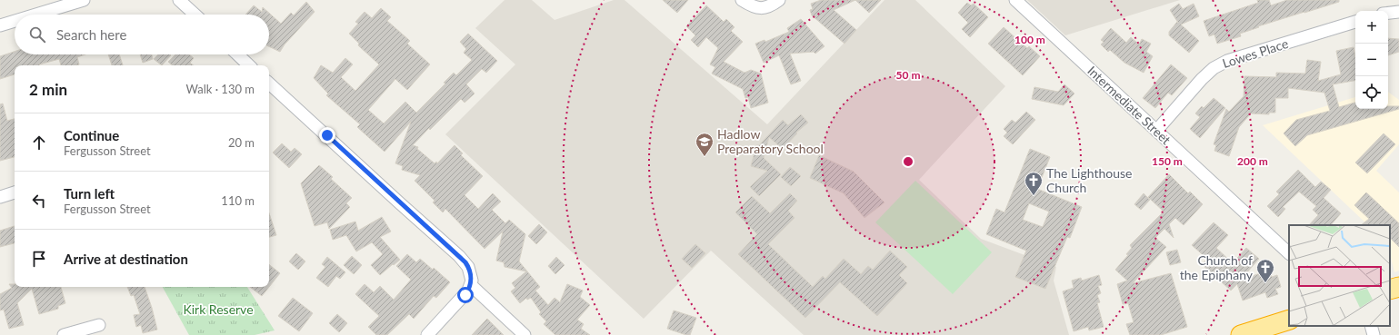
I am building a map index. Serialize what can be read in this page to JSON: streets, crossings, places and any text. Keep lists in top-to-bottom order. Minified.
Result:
{"streets":{"street":["Lowes Place","Intermediate Street"]},"crossings":[["Lowes Place","Intermediate Street"]],"parks":["Kirk Reserve"],"places":{"school or university":["Hadlow Preparatory School"],"church":["The Lighthouse Church","Church of the Epiphany"]},"page":{"map_buttons":["+","−"],"search":"Search here","heading":["2 min","Walk · 130 m"],"list":[["Continue","Fergusson Street","20 m"],["Turn left","Fergusson Street","110 m"],"Arrive at destination"]},"rings":["100 m","50 m","150 m","200 m"]}
